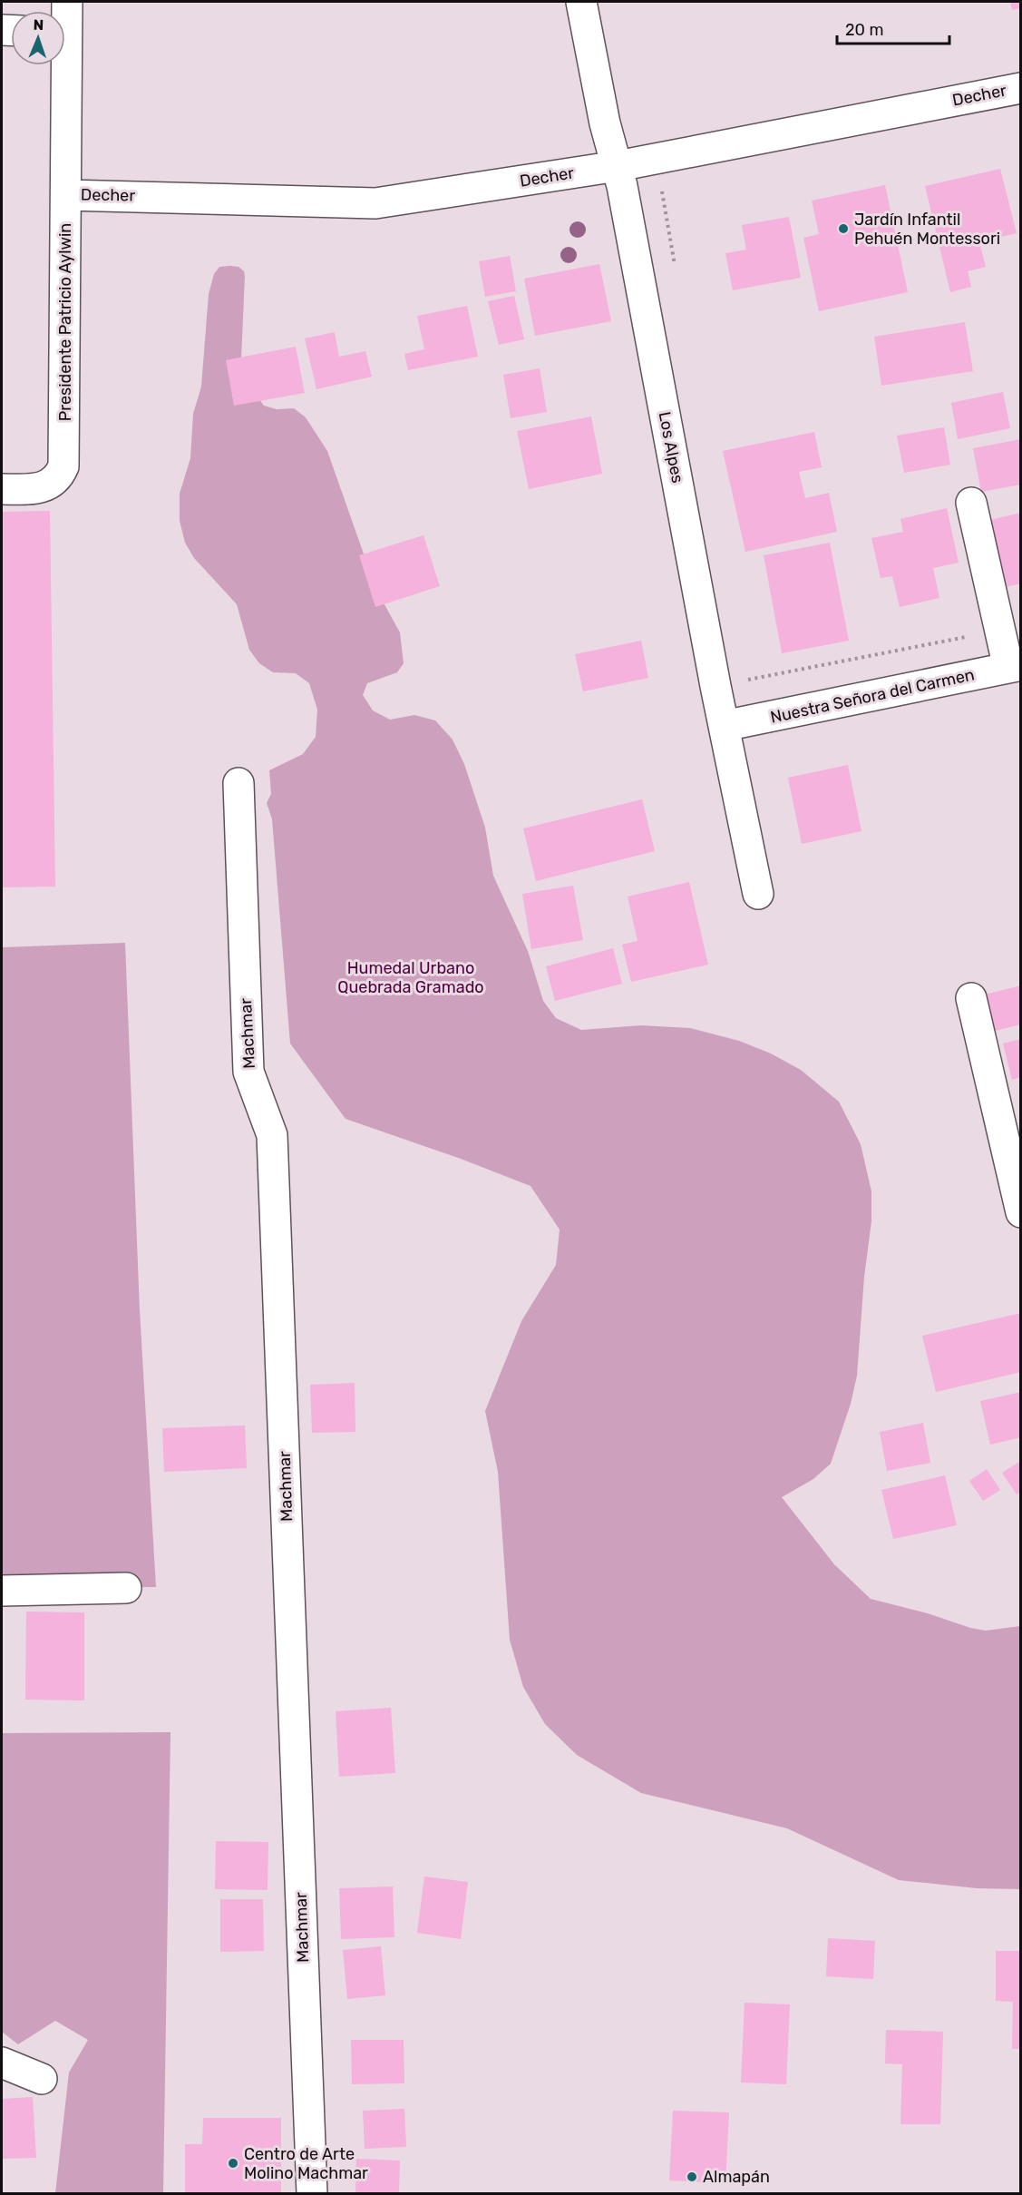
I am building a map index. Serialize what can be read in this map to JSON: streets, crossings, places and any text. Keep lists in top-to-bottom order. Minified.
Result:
{"streets":{"street":["Decher","Presidente Patricio Aylwin","Los Alpes","Nuestra Señora del Carmen","Machmar"]},"crossings":[["Decher","Presidente Patricio Aylwin"],["Decher","Los Alpes"],["Los Alpes","Nuestra Señora del Carmen"]],"parks":["Humedal Urbano Quebrada Gramado"],"places":["Jardín Infantil Pehuén Montessori","Centro de Arte Molino Machmar","Almapán"],"scale_bar":"20 m","north":"top"}
